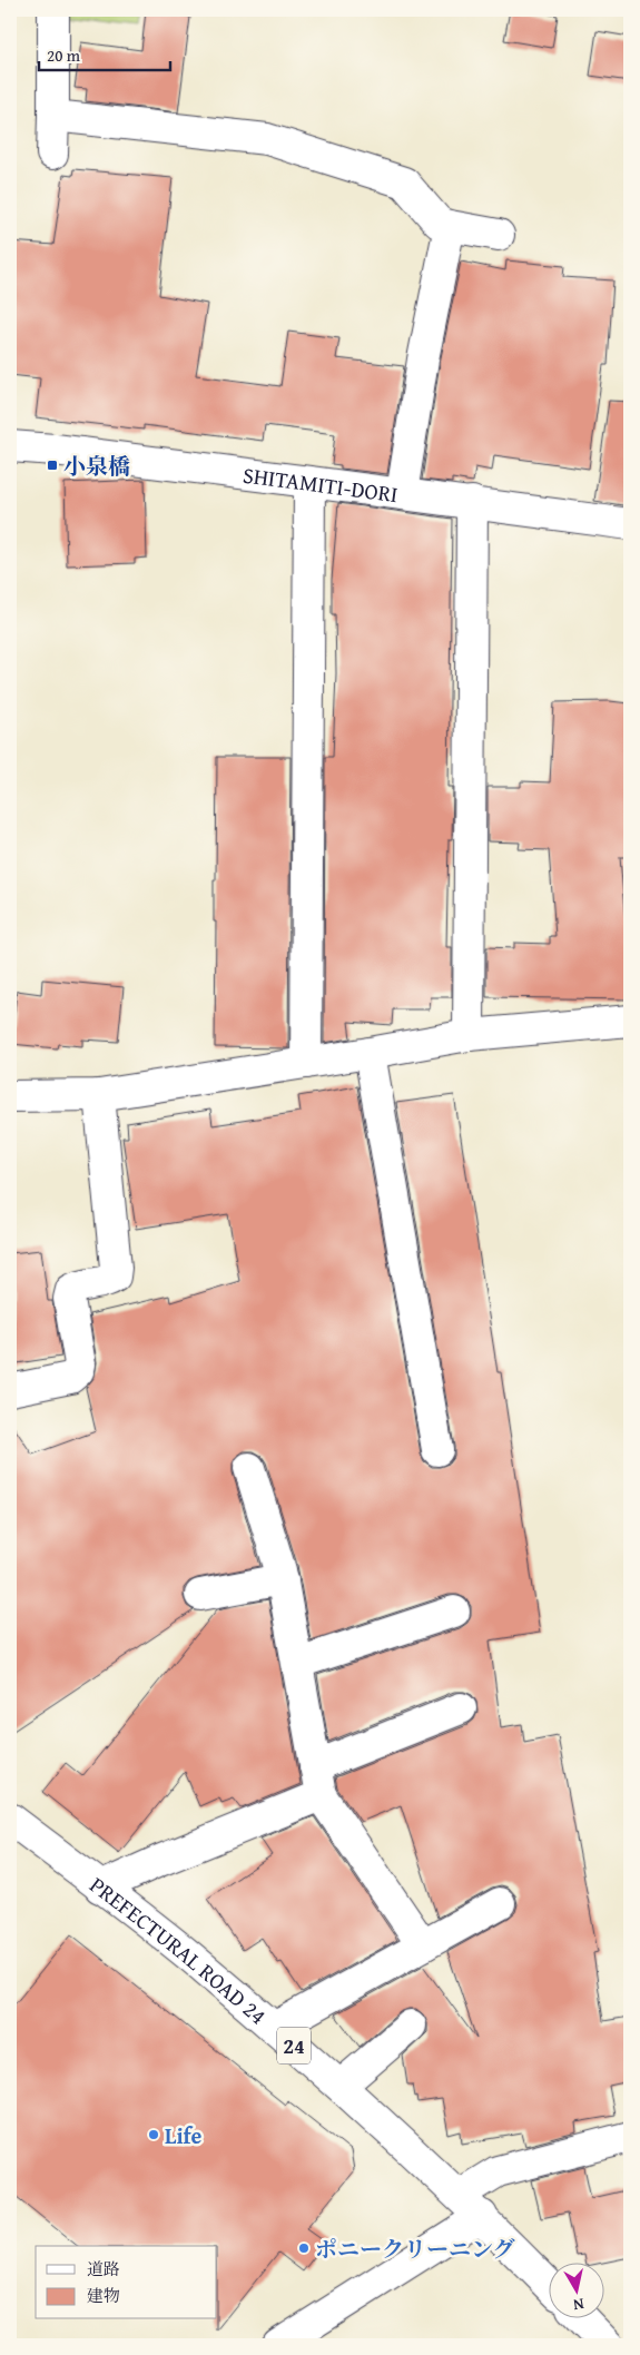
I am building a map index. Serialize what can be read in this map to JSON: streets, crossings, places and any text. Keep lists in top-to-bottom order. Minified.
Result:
{"streets":{"street":["SHITAMITI-DORI","PREFECTURAL ROAD 24","24"]},"places":{"transit":["小泉橋"],"other":["Life","ポニークリーニング"]},"legend":["道路","建物"],"scale_bar":"20 m","north":"bottom"}
